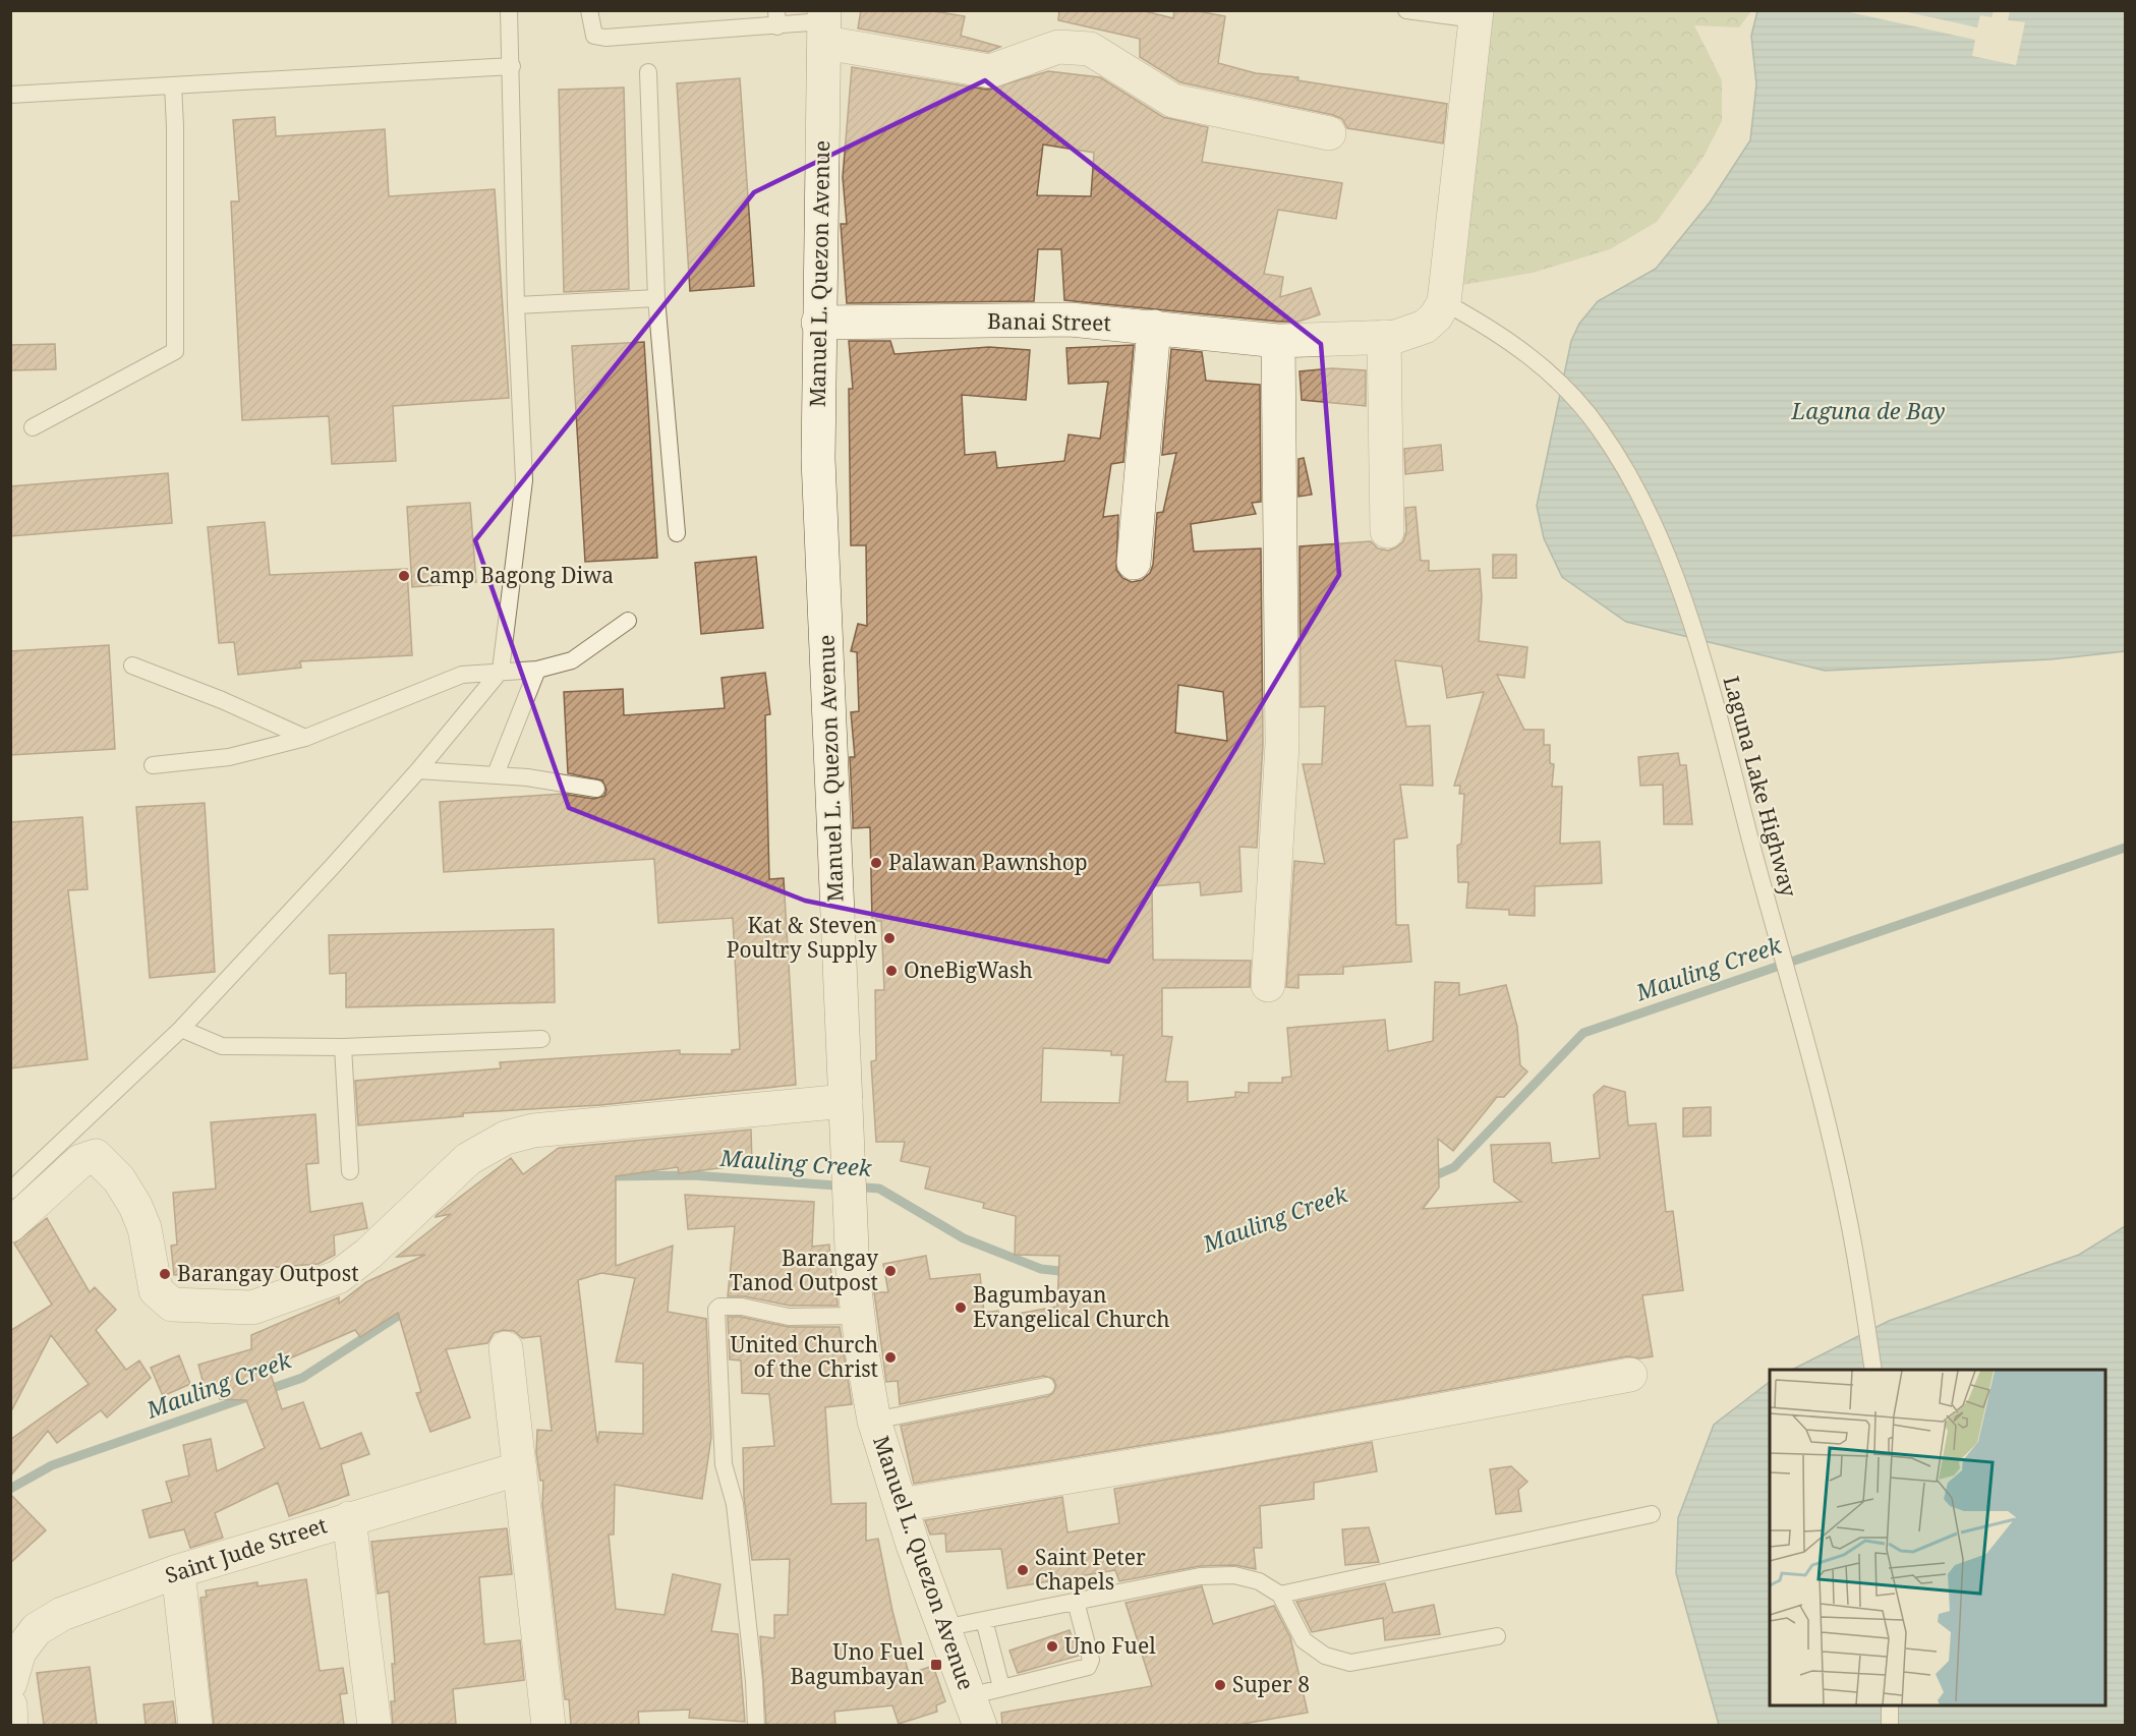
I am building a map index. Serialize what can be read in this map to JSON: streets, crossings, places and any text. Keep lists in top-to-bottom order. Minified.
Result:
{"streets":{"street":["Manuel L. Quezon Avenue","Banai Street","Saint Jude Street"],"lane":["Laguna Lake Highway"]},"crossings":[["Manuel L. Quezon Avenue","Banai Street"],["Banai Street","Laguna Lake Highway"]],"water":["Laguna de Bay","Mauling Creek"],"places":{"other":["Camp Bagong Diwa","Palawan Pawnshop","Kat & Steven Poultry Supply","OneBigWash","Barangay Tanod Outpost","Barangay Outpost","Bagumbayan Evangelical Church","United Church of the Christ","Saint Peter Chapels","Uno Fuel","Super 8"],"transit":["Uno Fuel Bagumbayan"]}}
